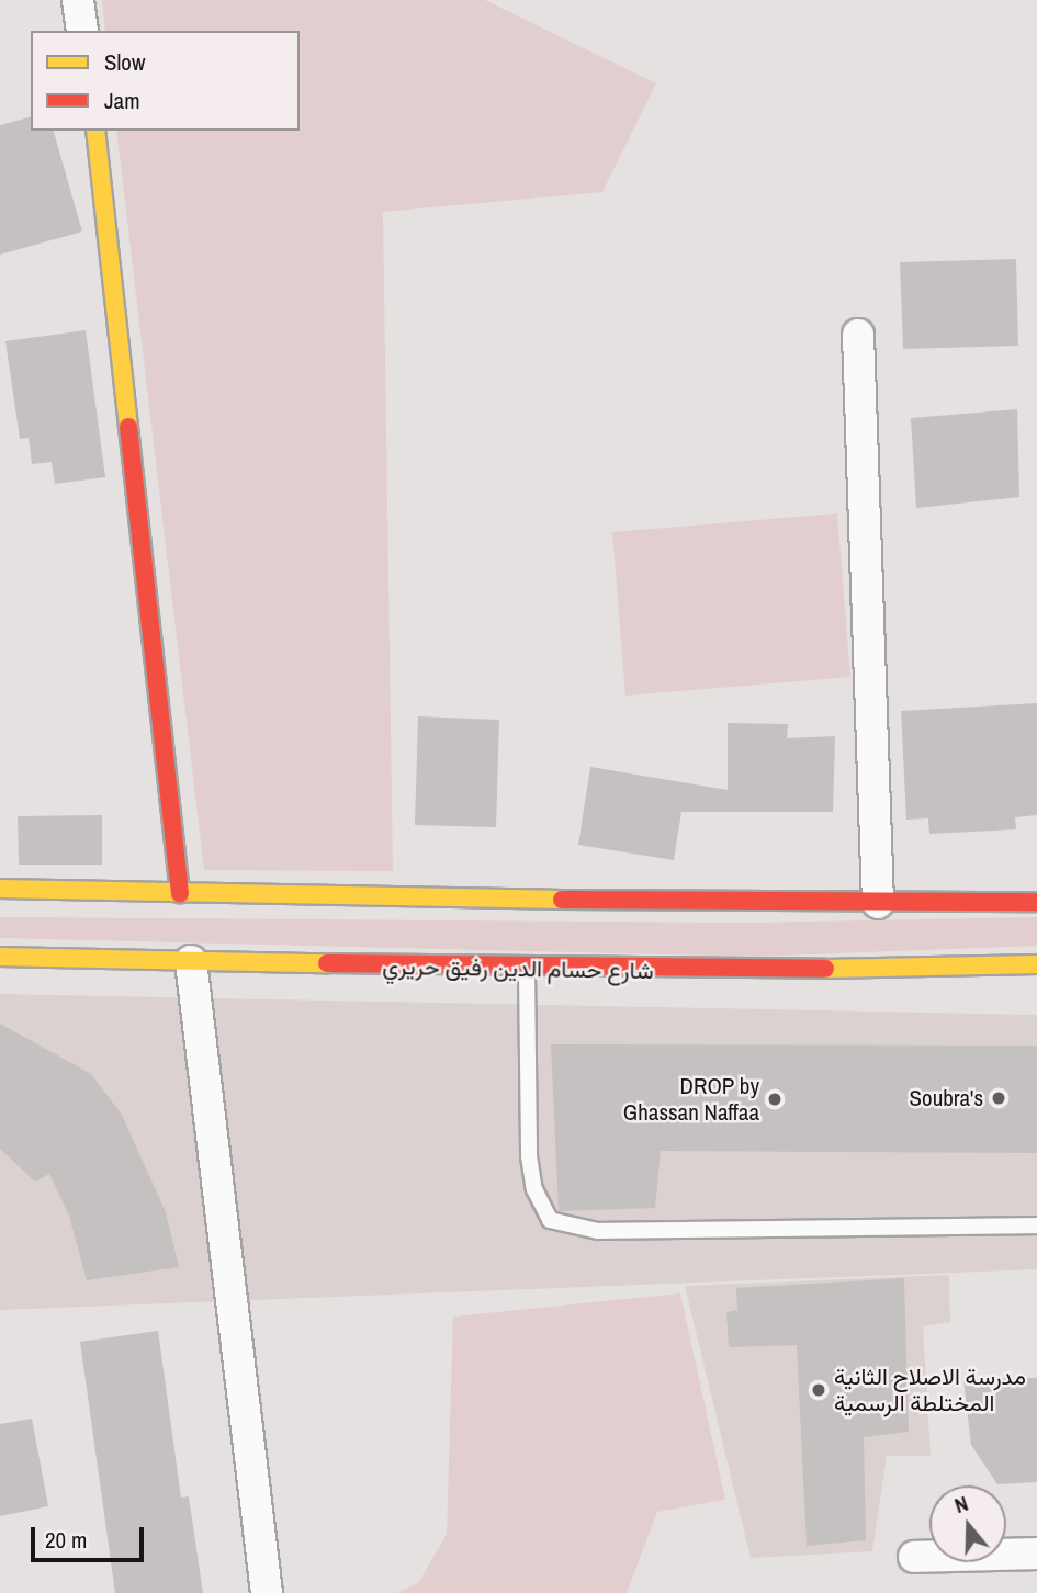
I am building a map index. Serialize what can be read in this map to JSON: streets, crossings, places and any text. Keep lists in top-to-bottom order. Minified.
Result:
{"streets":{"main road":["شارع حسام الدين رفيق حريري"]},"places":["Soubra's","DROP by Ghassan Naffaa","مدرسة الاصلاح الثانية المختلطة الرسمية"],"legend":["Slow","Jam"],"scale_bar":"20 m","north":"top"}
